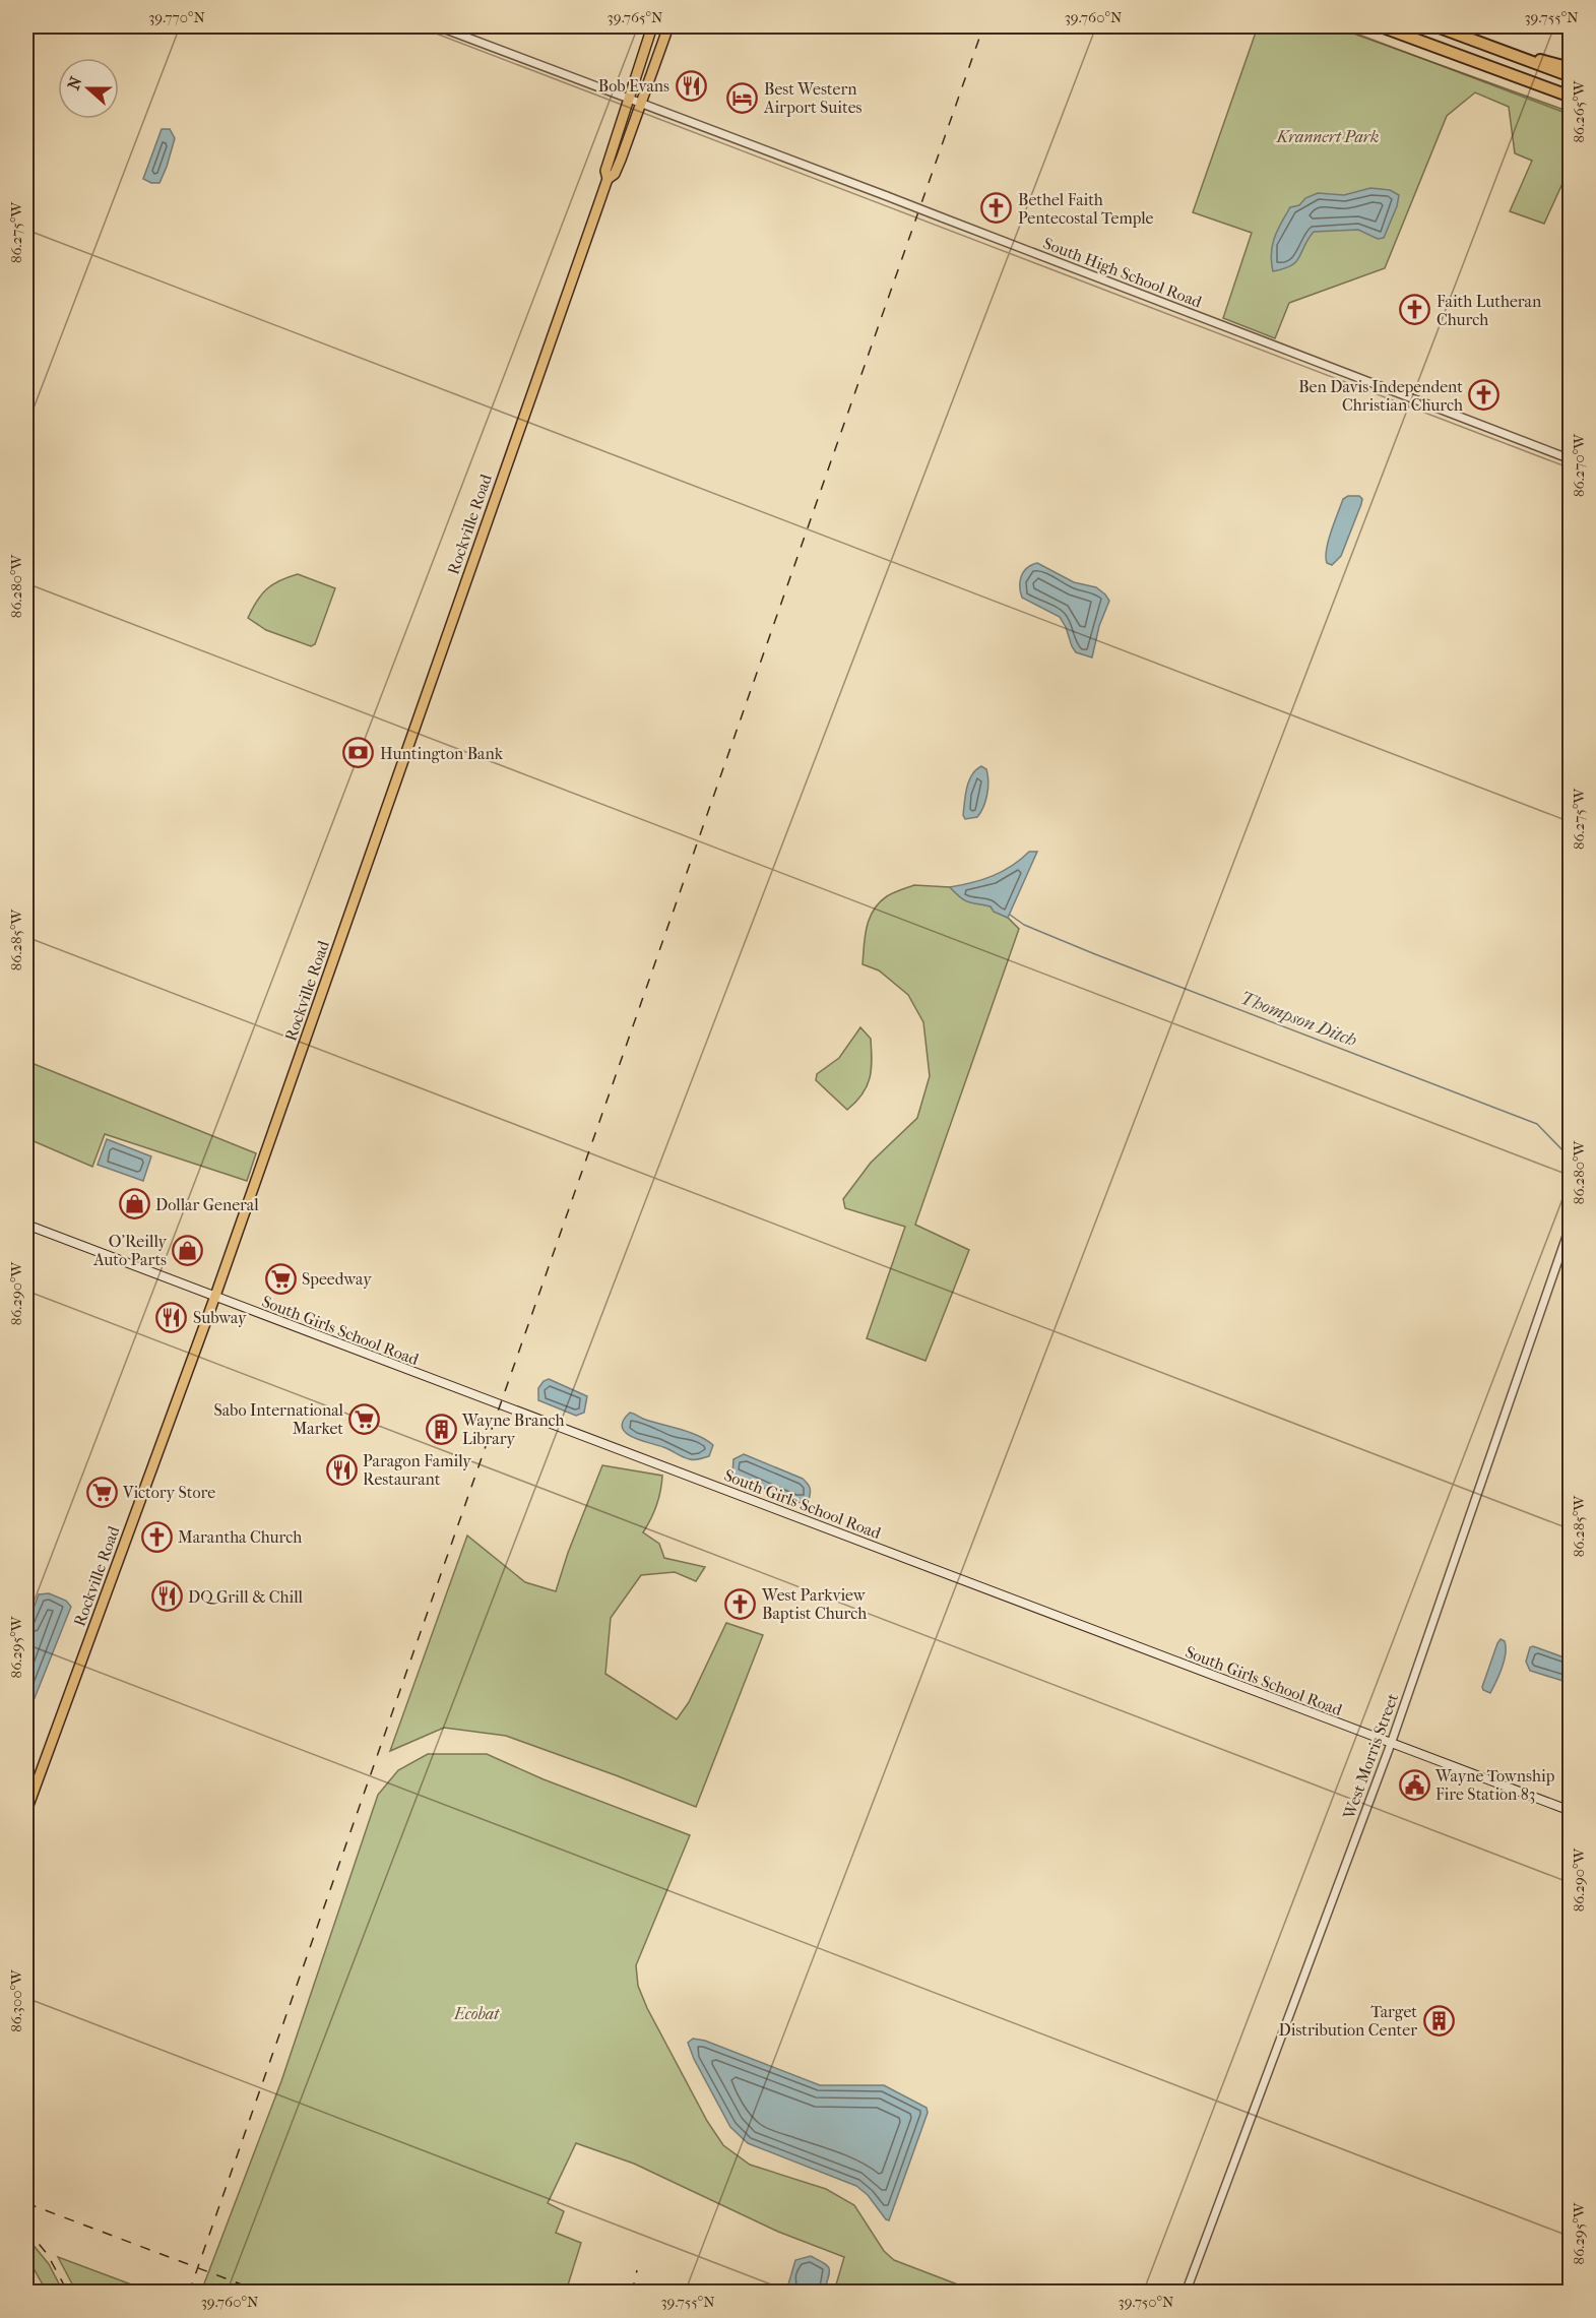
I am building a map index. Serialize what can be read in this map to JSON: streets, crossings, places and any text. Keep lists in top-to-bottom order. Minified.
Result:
{"streets":{"main road":["Rockville Road","South Girls School Road"],"street":["South High School Road","West Morris Street"]},"crossings":[["South High School Road","Rockville Road"],["Rockville Road","South Girls School Road"],["South Girls School Road","West Morris Street"]],"water":["Thompson Ditch"],"parks":["Krannert Park","Ecobat"],"places":{"restaurant":["Bob Evans","Subway","Paragon Family Restaurant","DQ Grill & Chill"],"hotel":["Best Western Airport Suites"],"church":["Bethel Faith Pentecostal Temple","Faith Lutheran Church","Ben Davis Independent Christian Church","Marantha Church","West Parkview Baptist Church"],"bank":["Huntington Bank"],"shop":["Dollar General","O'Reilly Auto Parts"],"supermarket":["Speedway","Sabo International Market","Victory Store"],"building":["Wayne Branch Library","Target Distribution Center"],"public building":["Wayne Township Fire Station 83"]},"north":"left","coordinates":["39.770°N","39.765°N","39.760°N","39.755°N","86.265°W","86.275°W","86.270°W","86.280°W","86.285°W","86.290°W","86.295°W","86.300°W","39.750°N"]}
